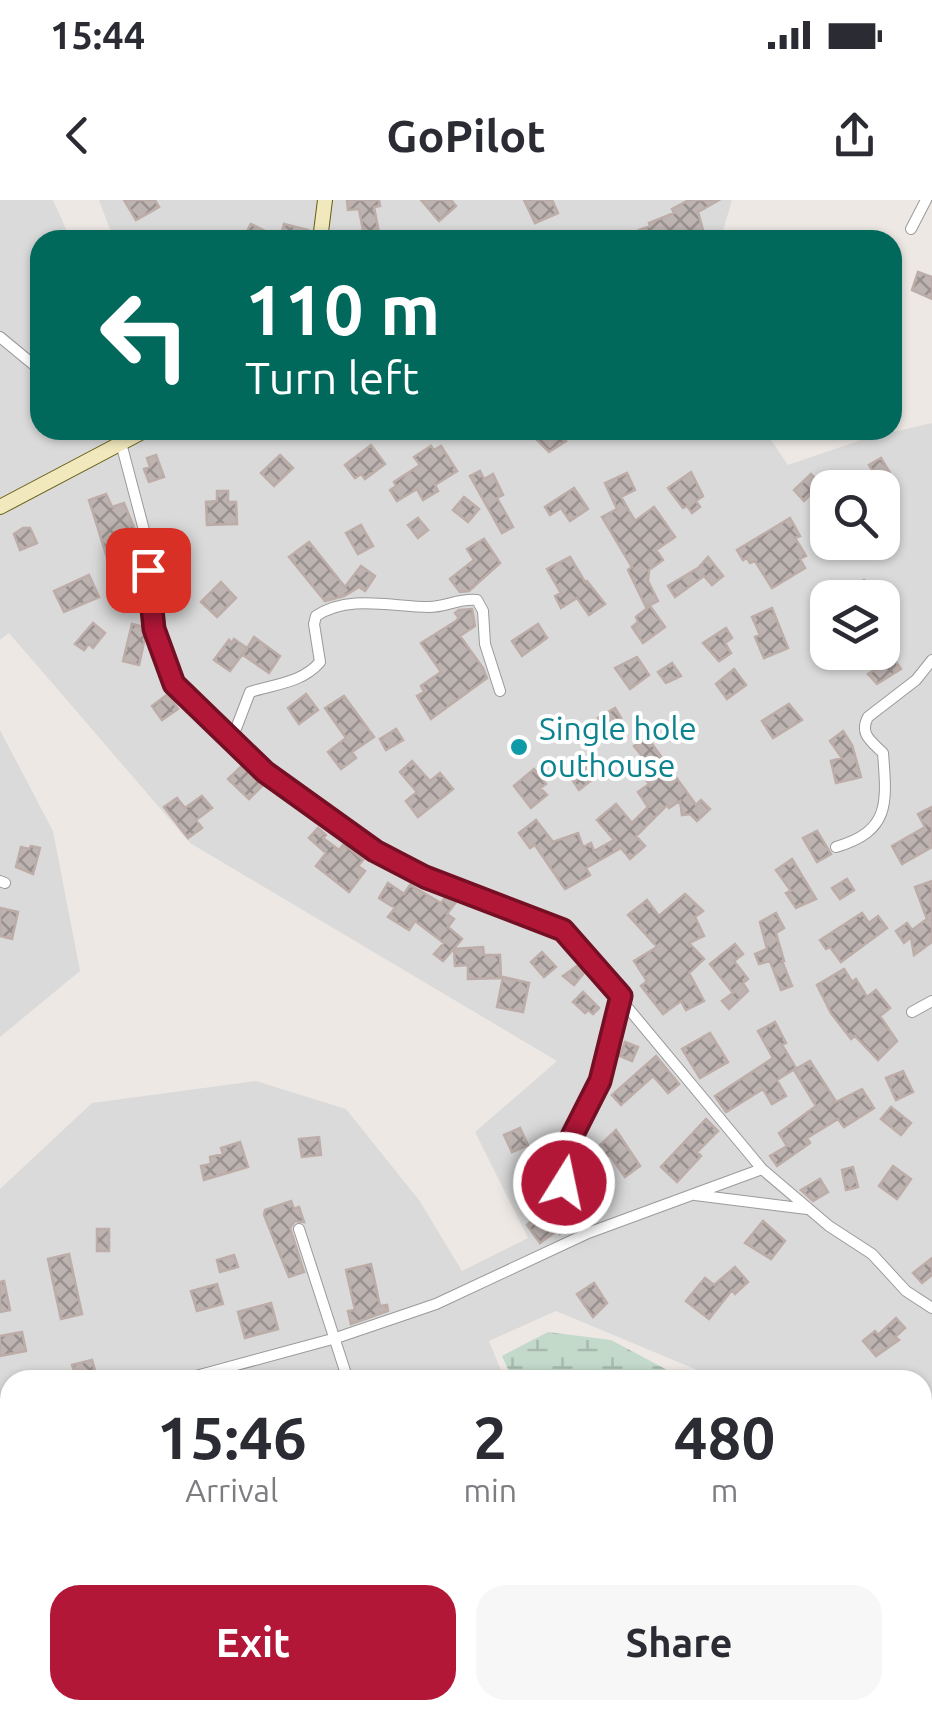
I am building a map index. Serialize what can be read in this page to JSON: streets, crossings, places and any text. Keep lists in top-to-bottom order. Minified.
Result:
{"places":["Single hole outhouse"],"page":{"status":"15:44","header":"GoPilot","turn":["110 m","Turn left"],"eta":["15:46","Arrival","2","min","480","m"],"buttons":["Exit","Share"]}}
